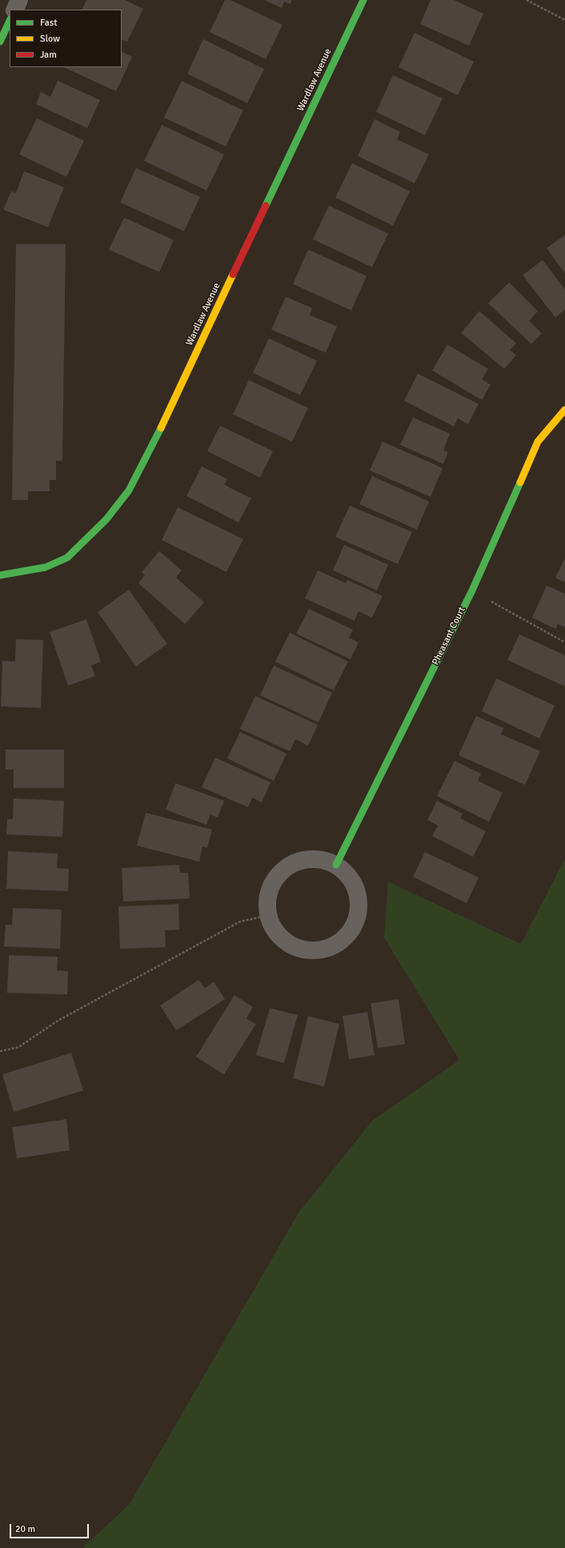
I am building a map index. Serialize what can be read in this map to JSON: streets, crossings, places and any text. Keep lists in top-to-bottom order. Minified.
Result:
{"streets":{"street":["Wardlaw Avenue","Pheasant Court"]},"legend":["Fast","Slow","Jam"],"scale_bar":"20 m"}
